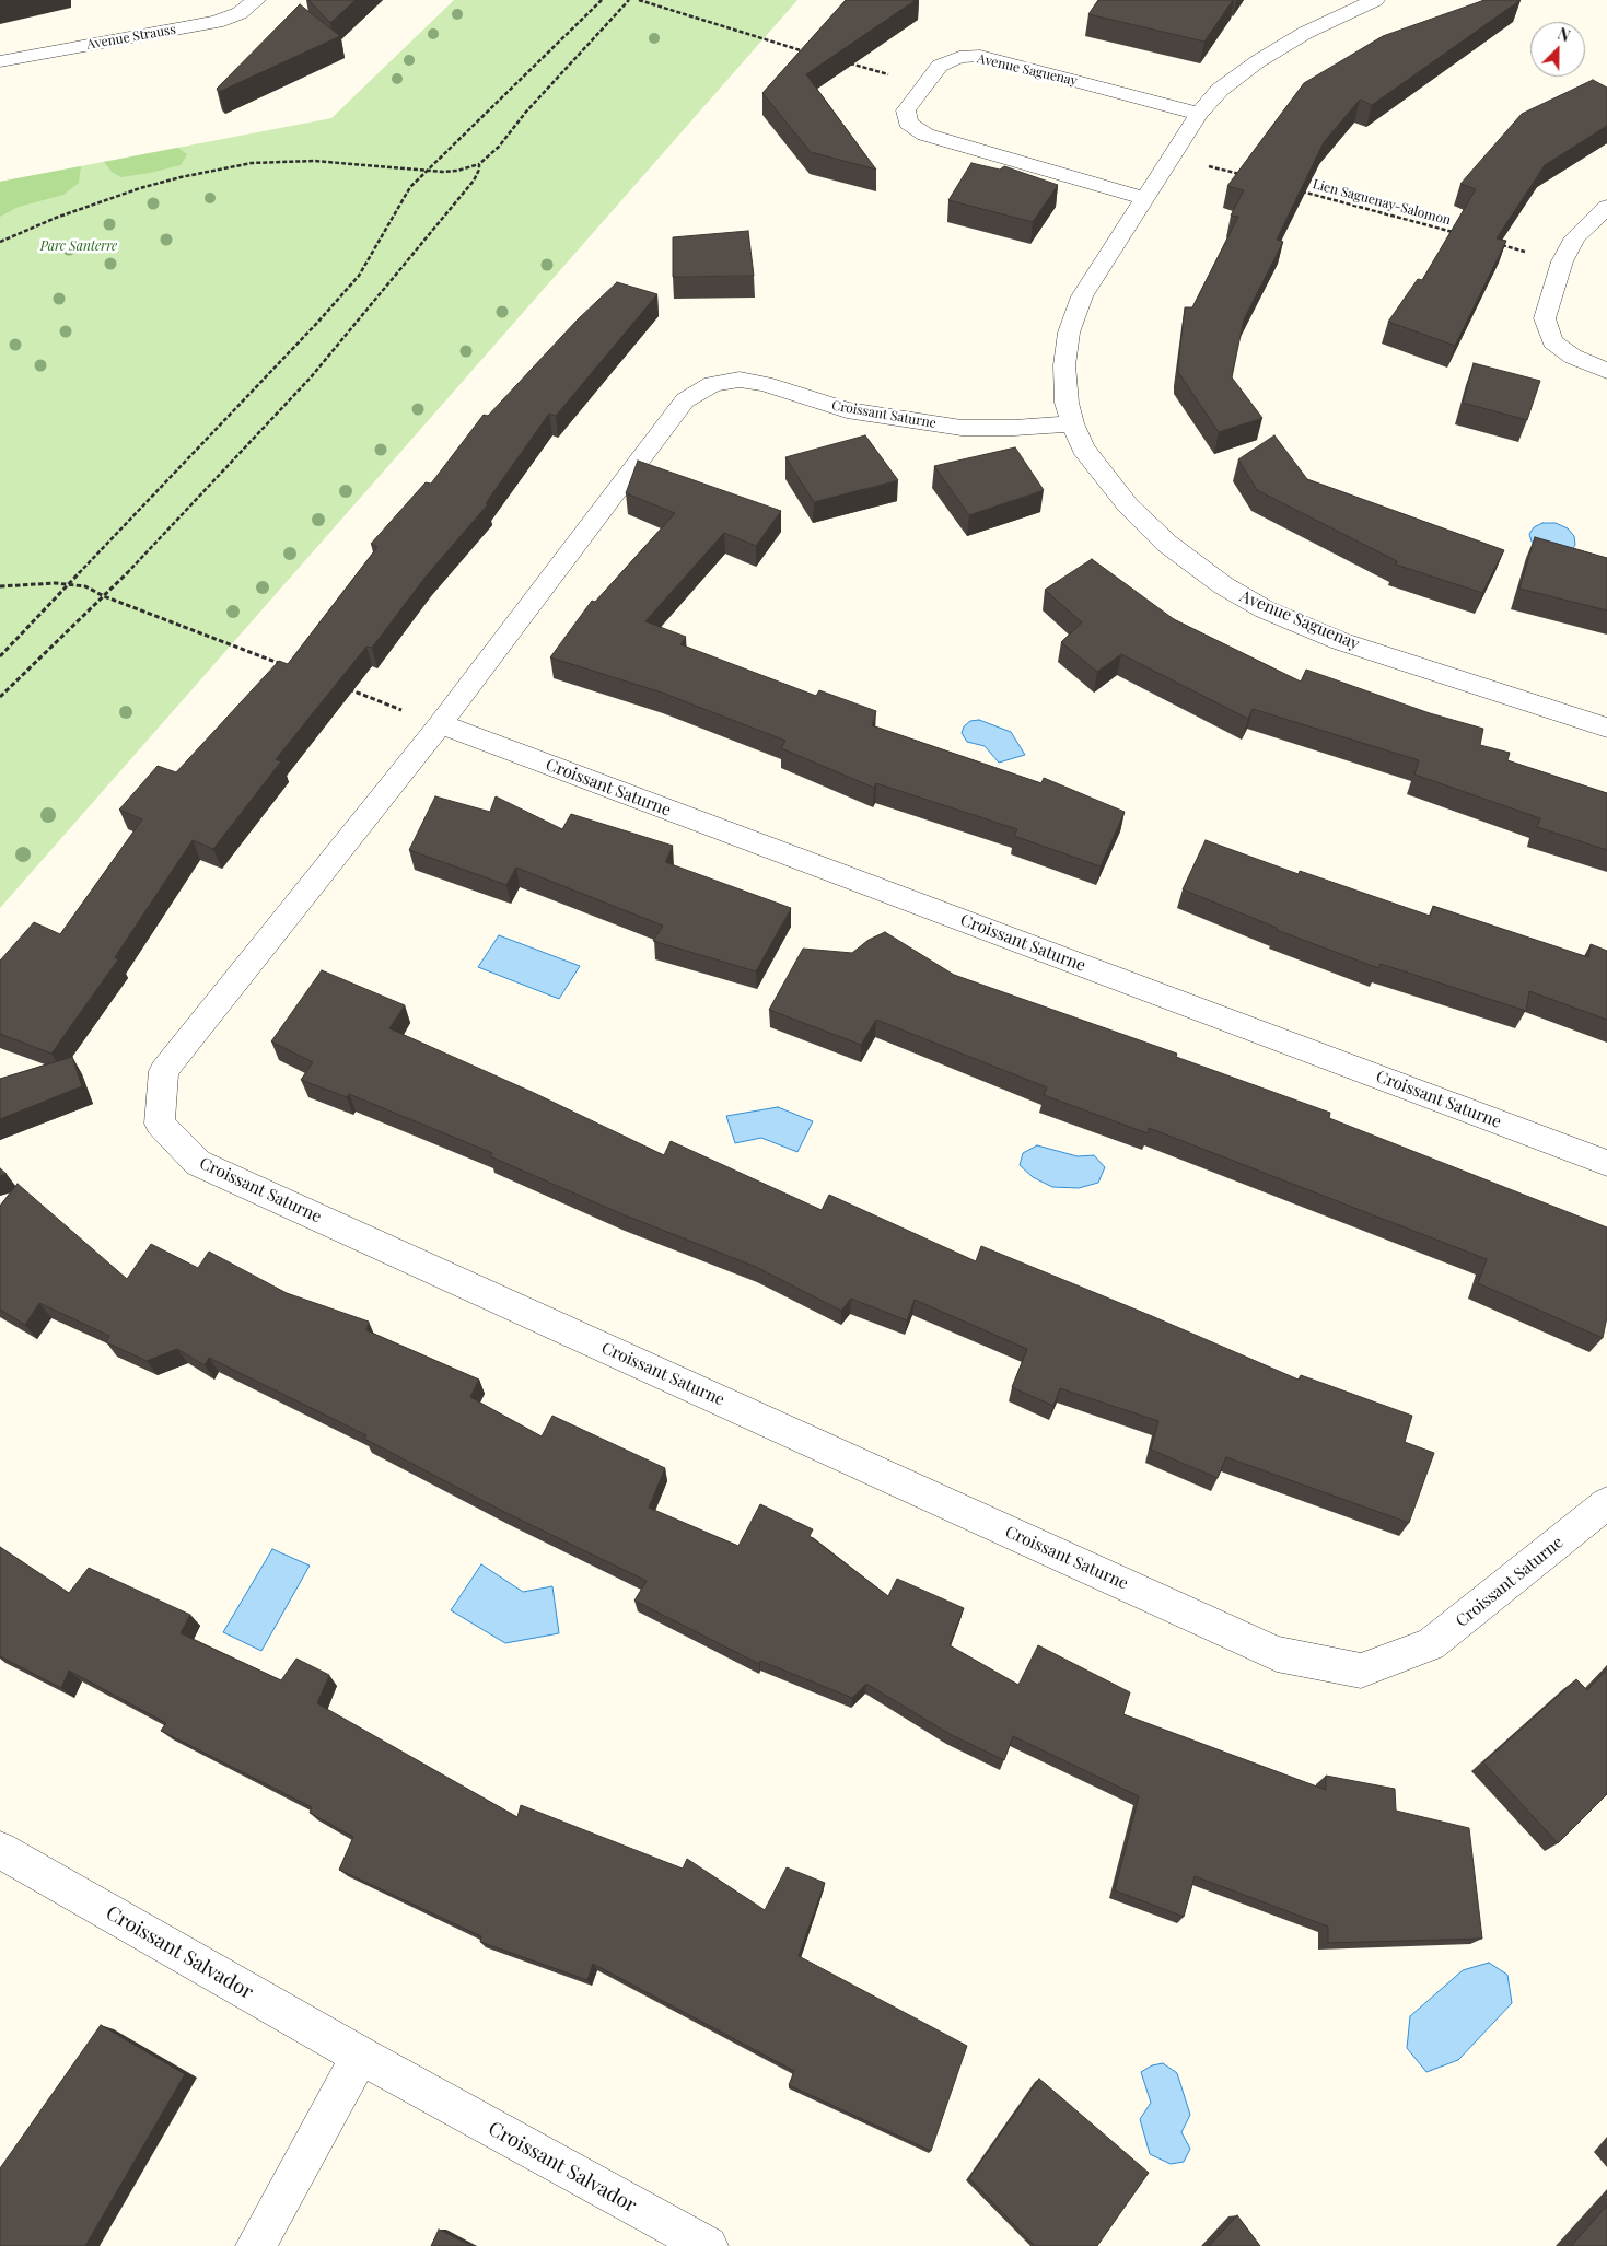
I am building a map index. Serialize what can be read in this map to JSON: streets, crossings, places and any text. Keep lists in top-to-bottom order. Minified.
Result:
{"streets":{"street":["Avenue Strauss","Avenue Saguenay","Croissant Saturne","Croissant Salvador"],"path":["Lien Saguenay-Salomon"]},"crossings":[["Avenue Saguenay","Croissant Saturne"]],"parks":["Parc Santerre"],"north":"top right"}
